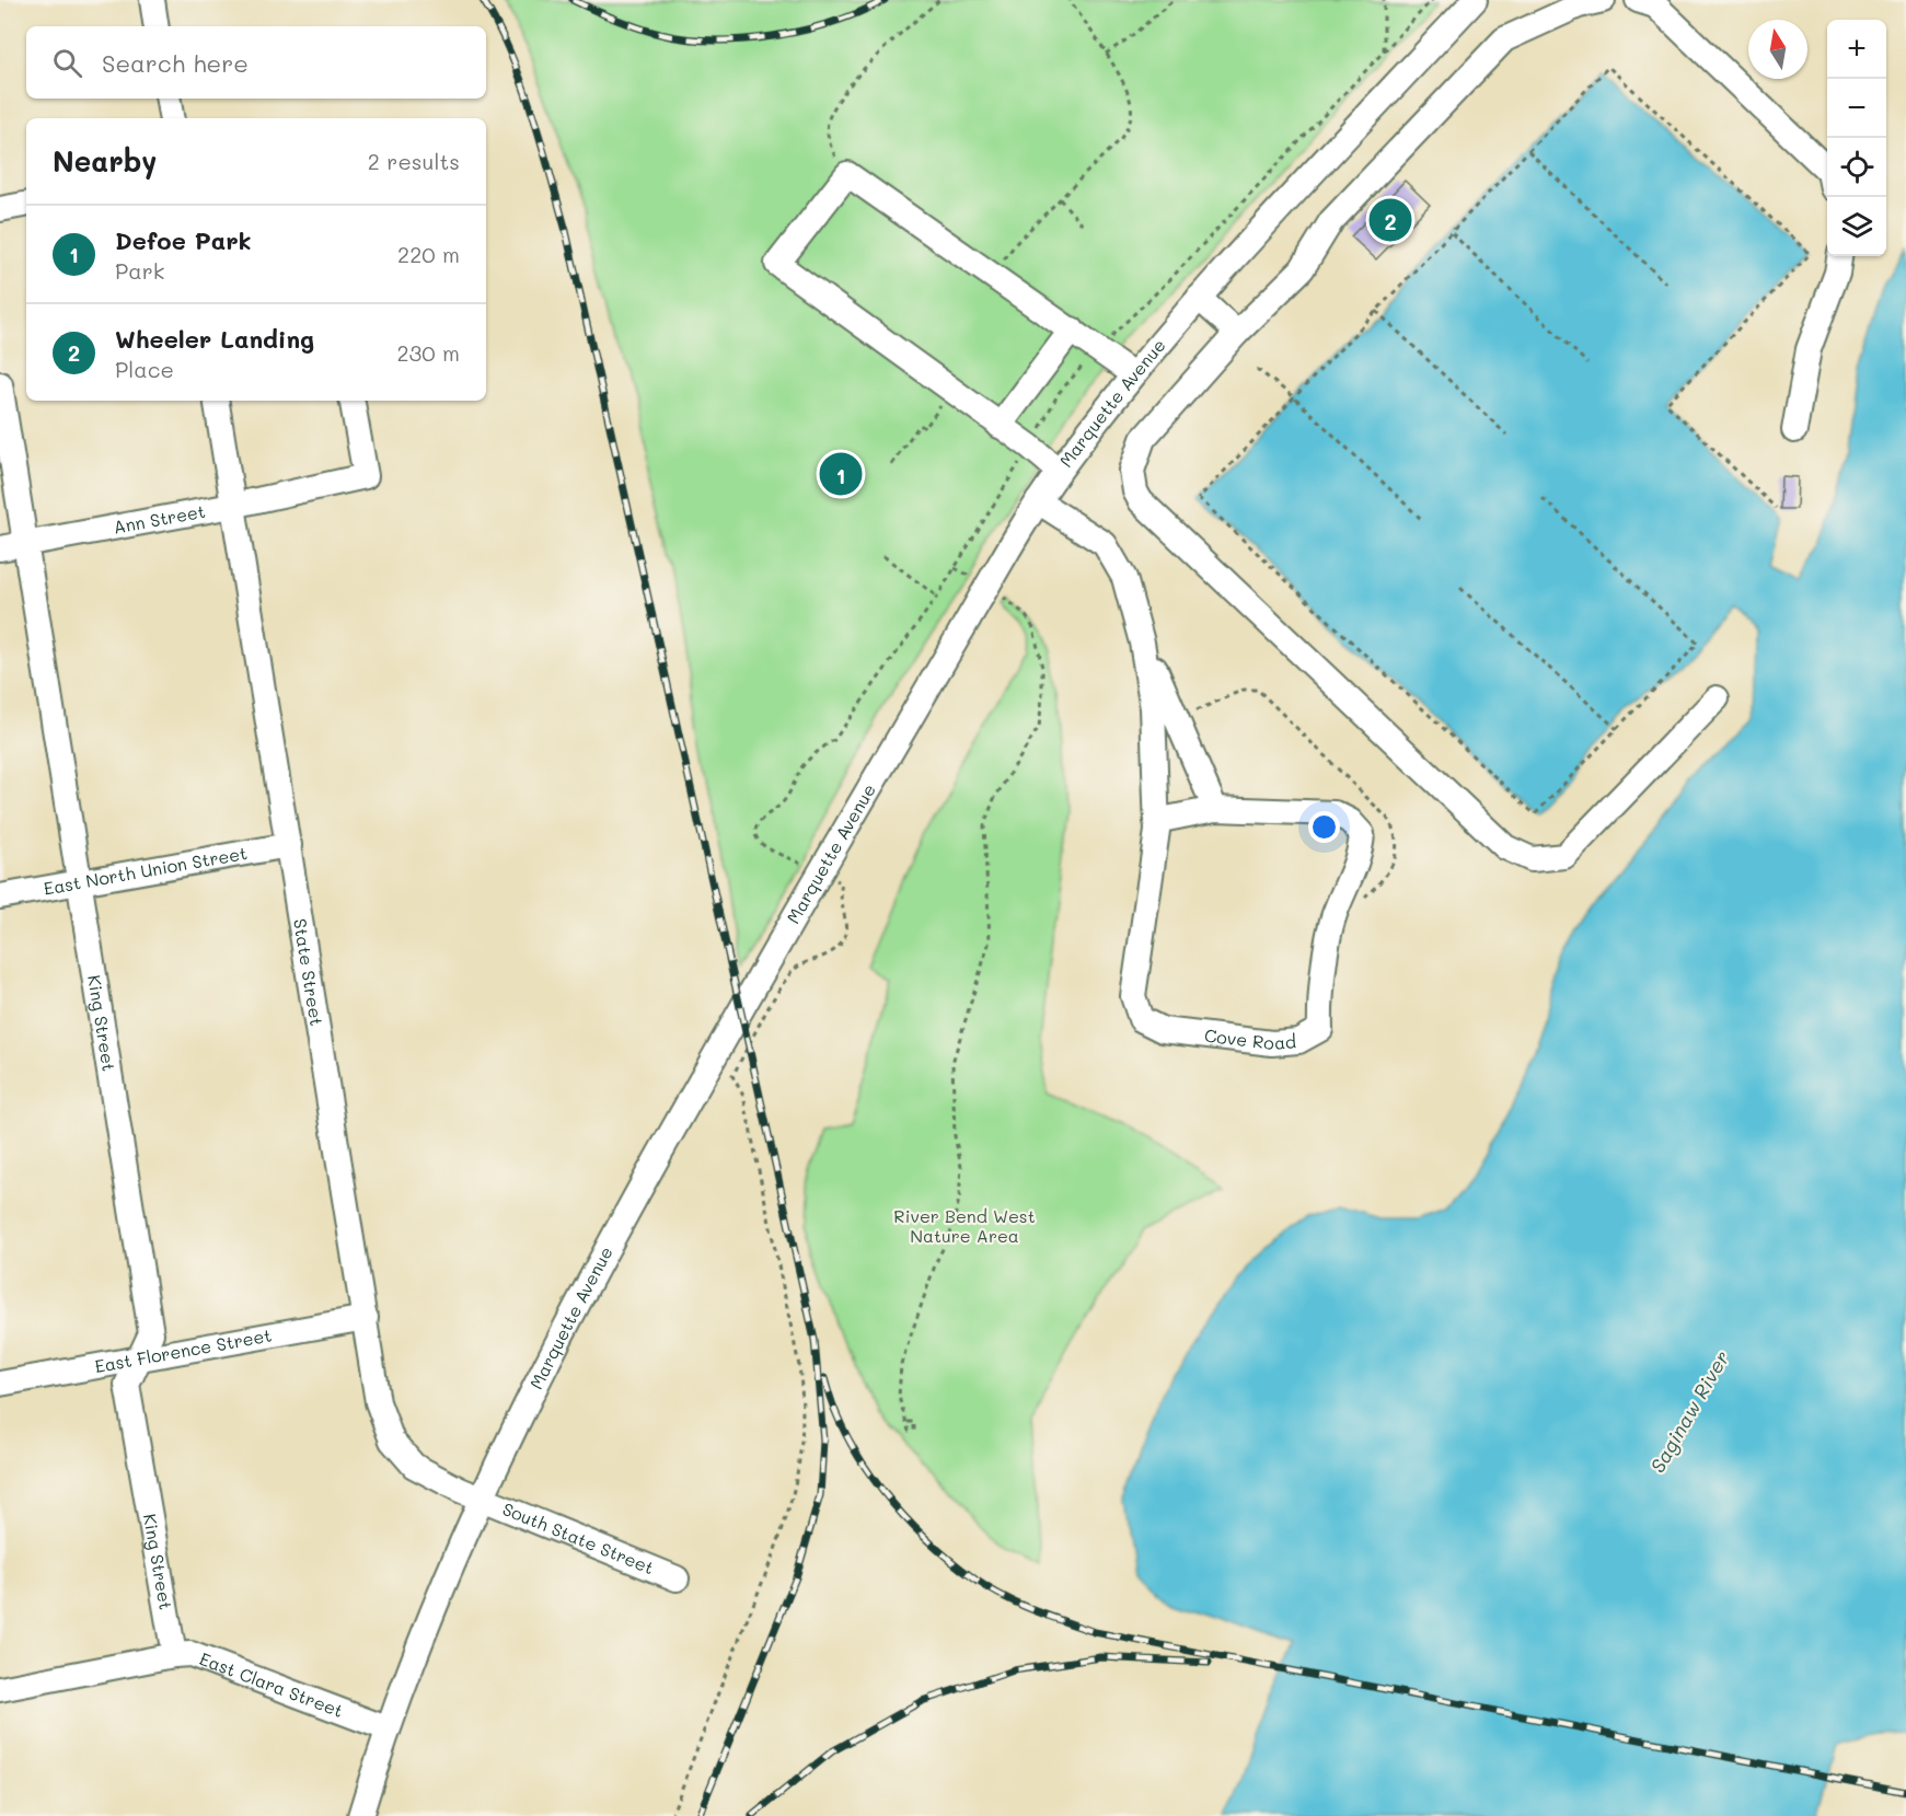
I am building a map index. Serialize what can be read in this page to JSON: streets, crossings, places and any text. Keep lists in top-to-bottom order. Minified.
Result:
{"streets":{"street":["Marquette Avenue","Ann Street","East North Union Street","State Street","King Street","Cove Road","East Florence Street","South State Street","East Clara Street"]},"crossings":[["Marquette Avenue","State Street"],["Marquette Avenue","Cove Road"],["Marquette Avenue","South State Street"],["Marquette Avenue","East Clara Street"],["Ann Street","State Street"],["Ann Street","King Street"],["East North Union Street","State Street"],["East North Union Street","King Street"],["State Street","East Florence Street"],["State Street","South State Street"],["King Street","East Florence Street"],["King Street","East Clara Street"]],"water":["Saginaw River"],"parks":["River Bend West Nature Area"],"north":"top","page":{"map_buttons":["+","−"],"search":"Search here","heading":["Nearby","2 results"],"pins":["2","1"],"list":[{"mark":"1","name":"Defoe Park","note":"Park","value":"220 m"},{"mark":"2","name":"Wheeler Landing","note":"Place","value":"230 m"}]}}
